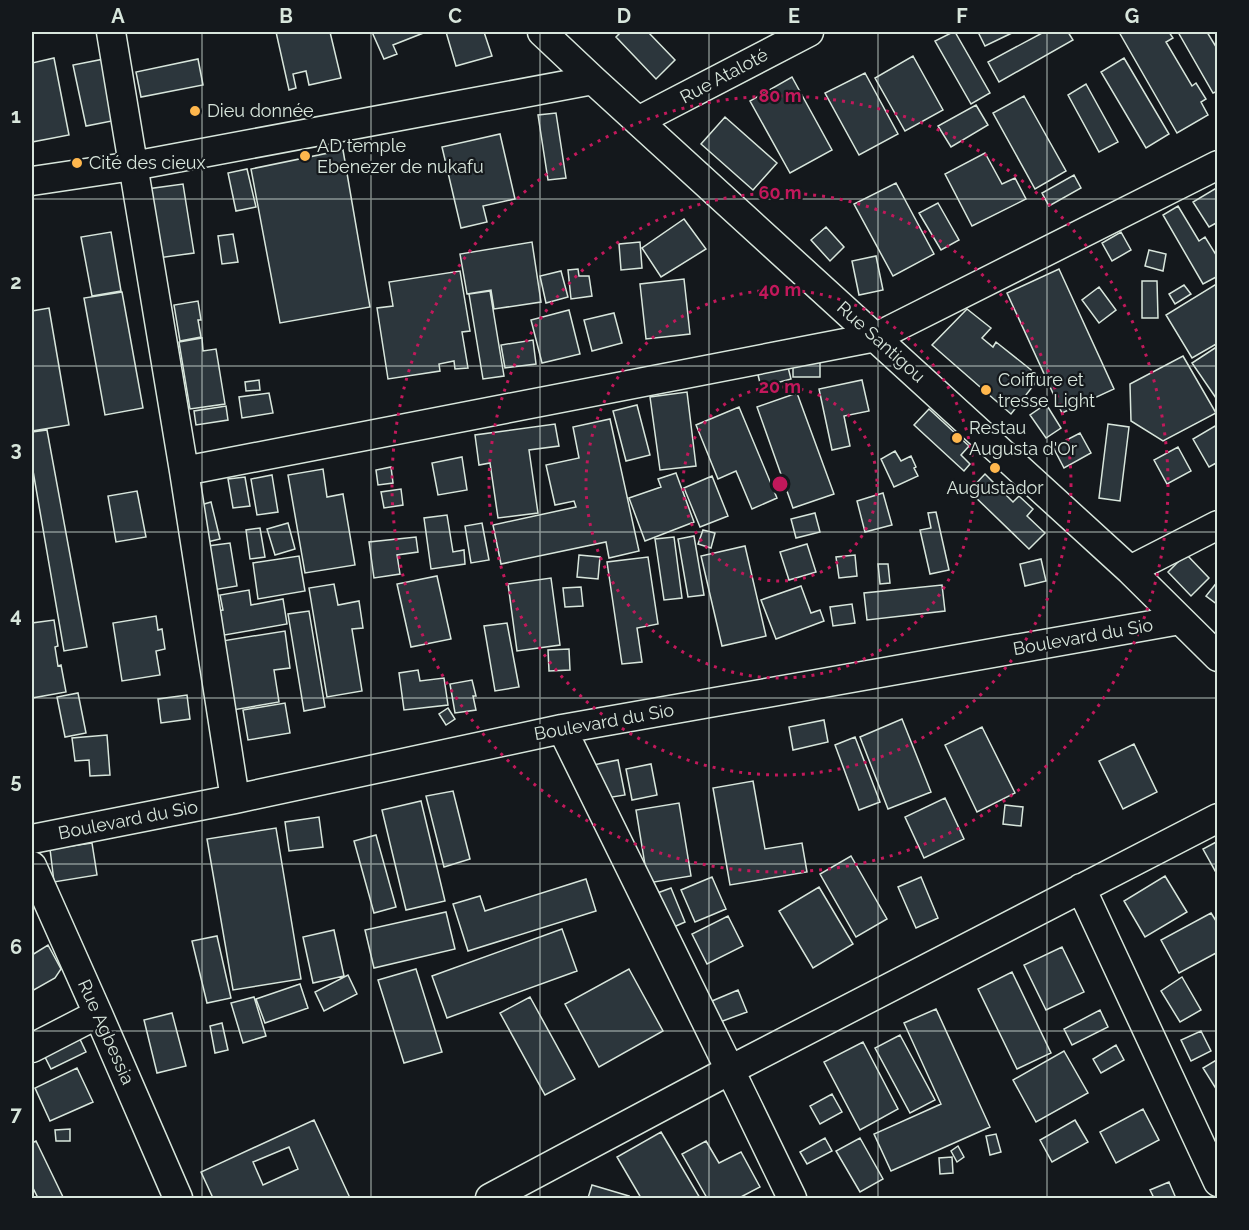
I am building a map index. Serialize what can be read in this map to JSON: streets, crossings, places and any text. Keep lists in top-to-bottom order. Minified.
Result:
{"streets":{"street":["Rue Ataloté","Rue Santigou","Boulevard du Sio","Rue Agbessia"]},"crossings":[["Rue Ataloté","Rue Santigou"],["Rue Santigou","Boulevard du Sio"]],"places":["Dieu donnée","AD temple Ebenezer de nukafu","Cité des cieux","Coiffure et tresse Light","Restau Augusta d'Or","Augustador"],"grid":{"columns":["A","B","C","D","E","F","G"],"rows":["1","2","3","4","5","6","7"]},"rings":["80 m","60 m","40 m","20 m"]}
